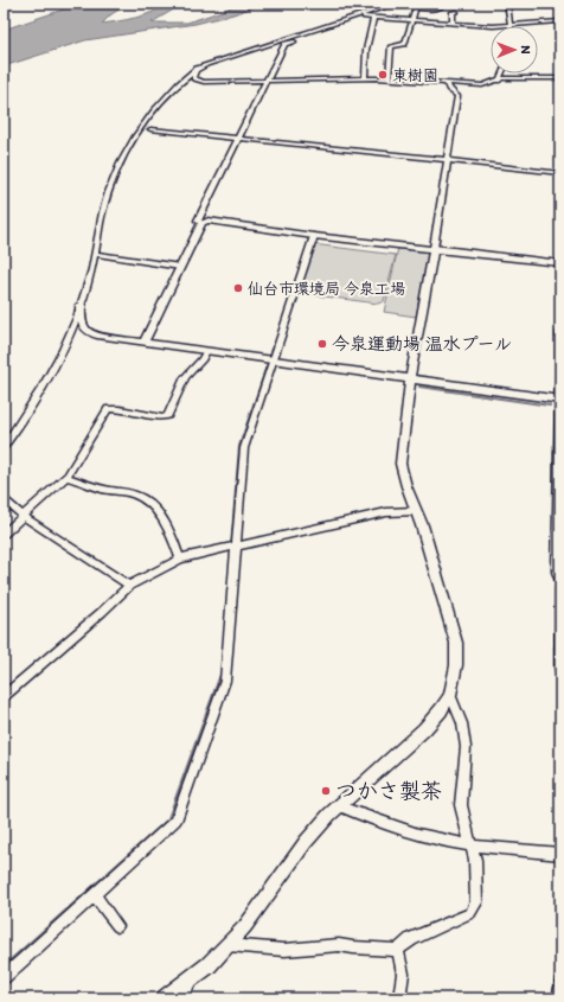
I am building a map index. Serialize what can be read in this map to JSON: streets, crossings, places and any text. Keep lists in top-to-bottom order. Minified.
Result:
{"places":["東樹園","仙台市環境局 今泉工場","今泉運動場 温水プール","つかさ製茶"],"north":"right"}
